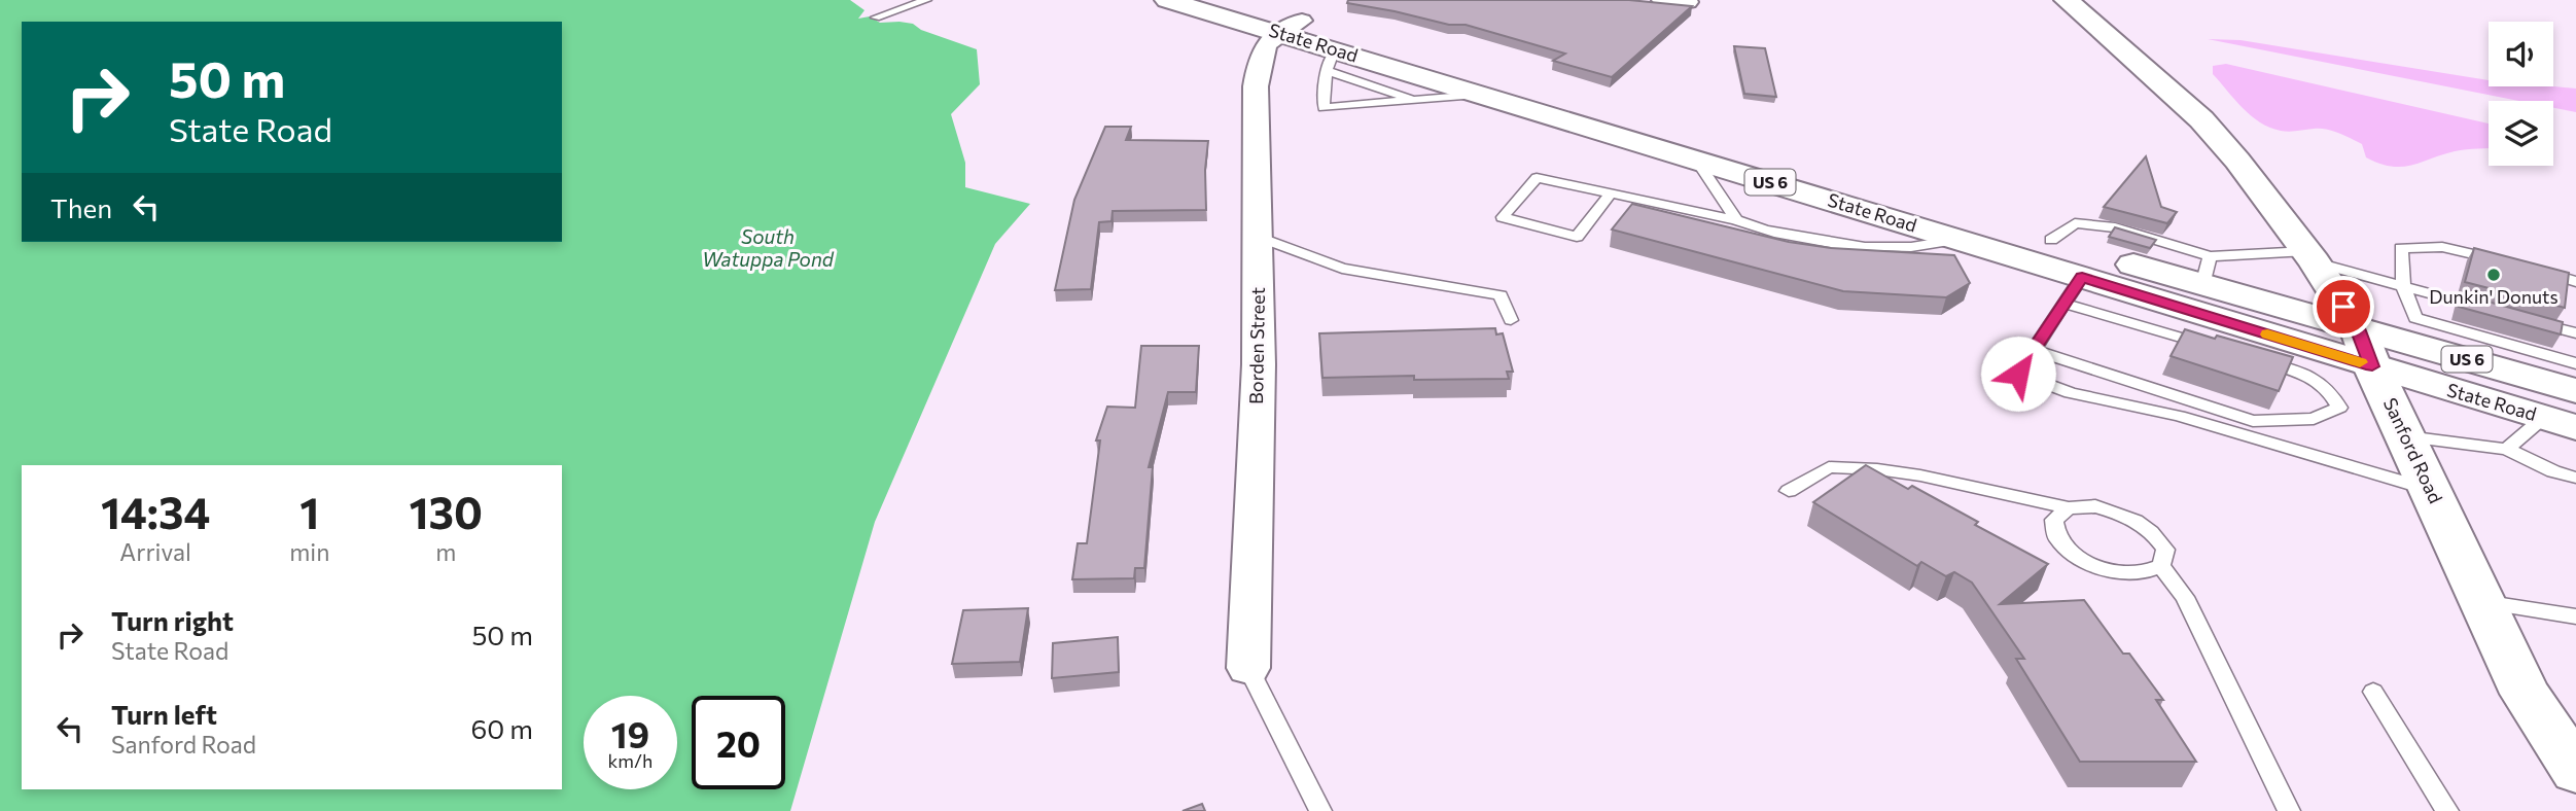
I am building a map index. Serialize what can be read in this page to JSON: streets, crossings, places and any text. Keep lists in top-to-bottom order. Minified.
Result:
{"streets":{"main road":["State Road","US 6","Sanford Road"],"street":["Borden Street"]},"crossings":[["State Road","Borden Street"],["State Road","Sanford Road"]],"water":["South Watuppa Pond"],"places":["Dunkin' Donuts"],"page":{"turn":["50 m","State Road"],"then":"Then","eta":["14:34","Arrival","1","min","130","m"],"list":[{"name":"Turn right","note":"State Road","value":"50 m"},{"name":"Turn left","note":"Sanford Road","value":"60 m"}],"speed":"19 km/h","limit":"20"}}
